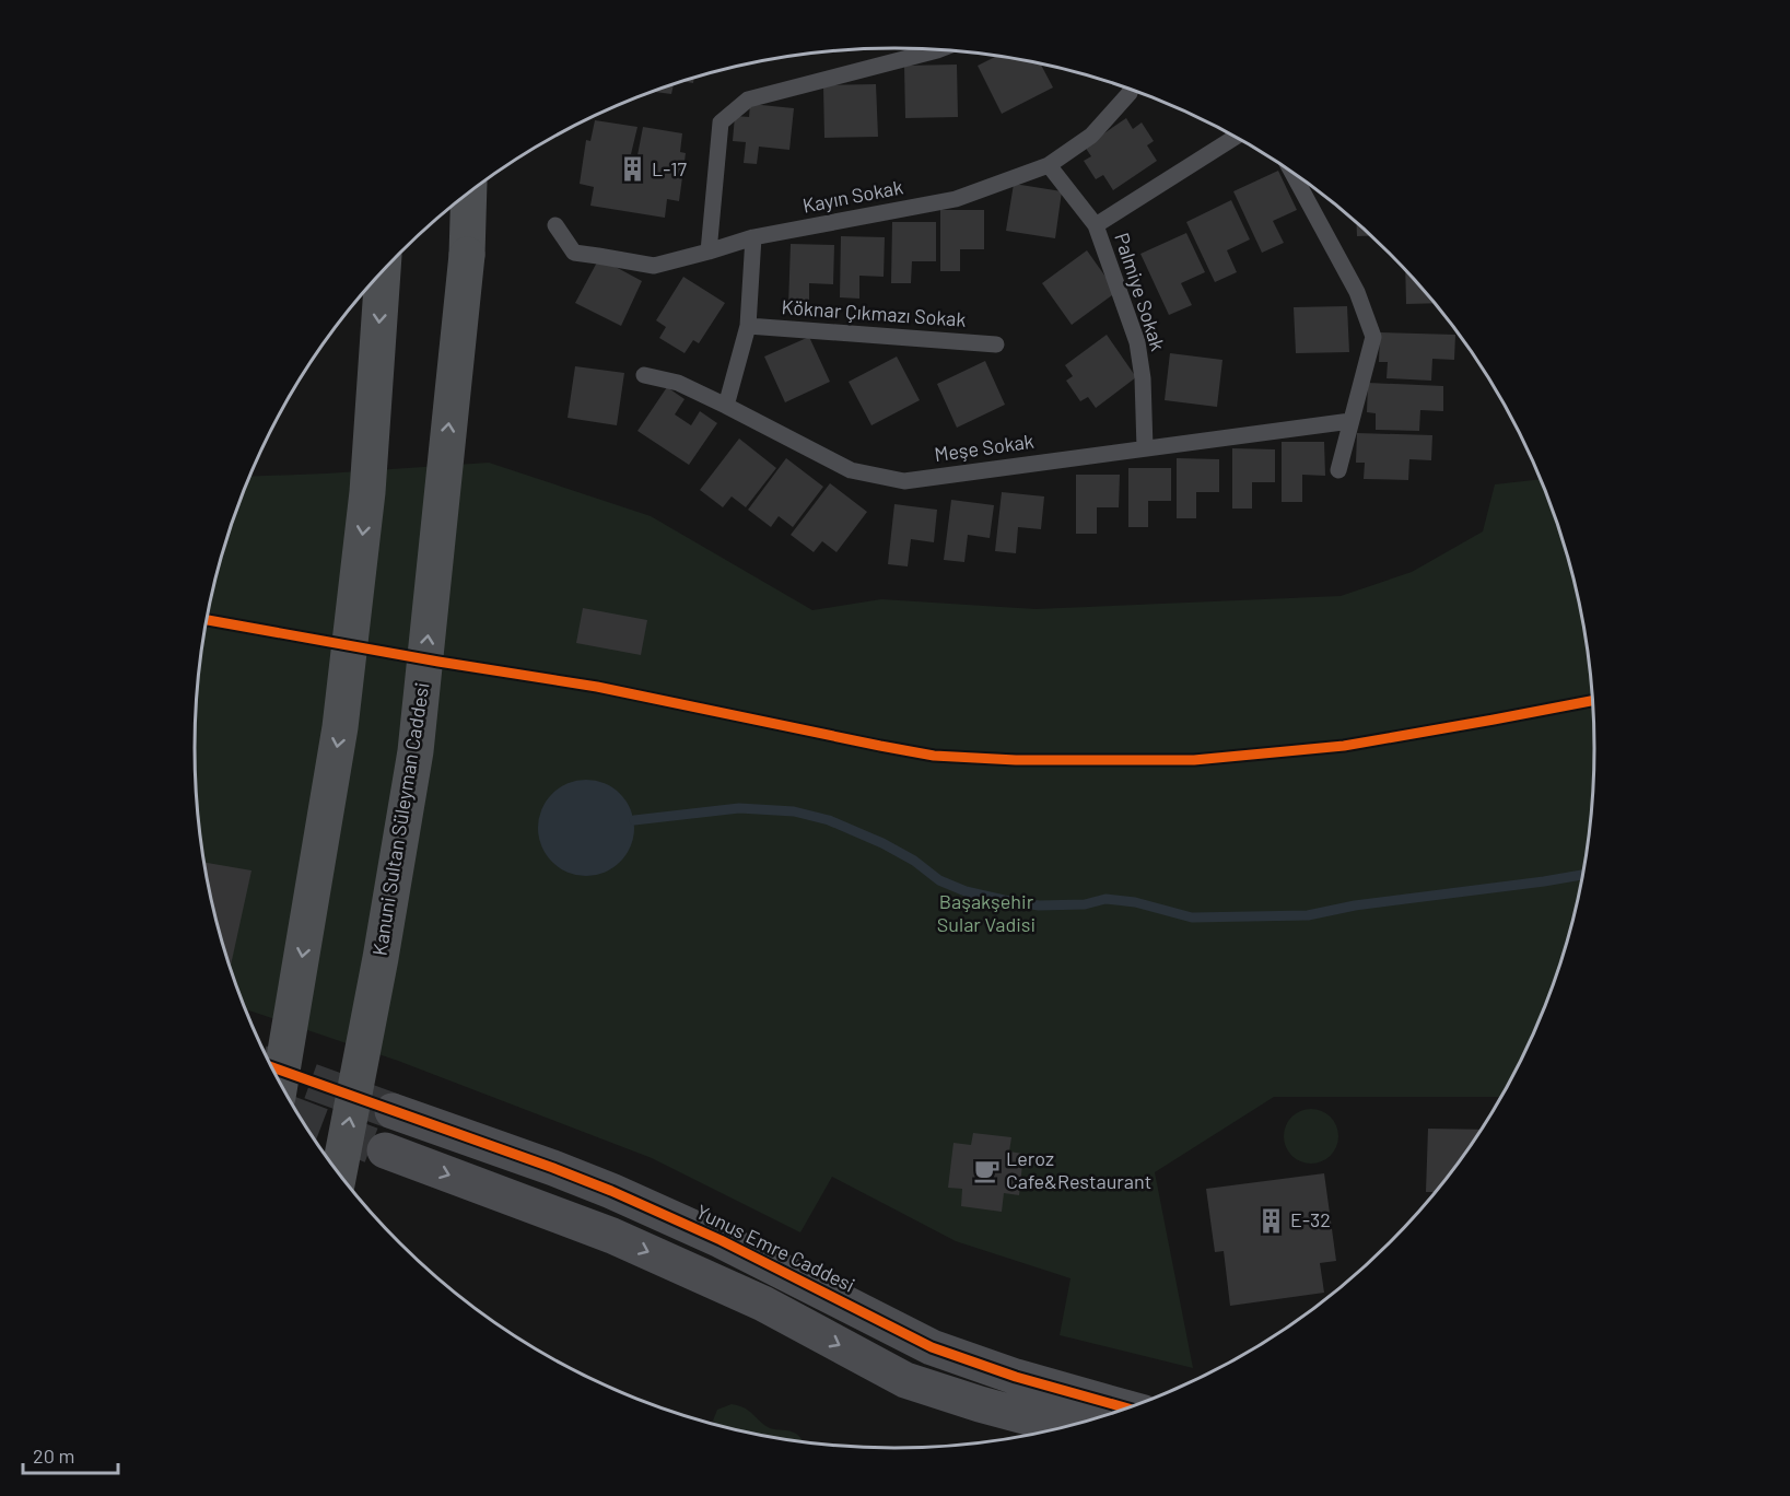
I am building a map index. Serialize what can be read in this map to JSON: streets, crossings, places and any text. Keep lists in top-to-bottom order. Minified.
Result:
{"streets":{"main road":["Kanuni Sultan Süleyman Caddesi"],"street":["Yunus Emre Caddesi"],"lane":["Kayın Sokak","Palmiye Sokak","Köknar Çıkmazı Sokak","Meşe Sokak"]},"crossings":[["Kayın Sokak","Palmiye Sokak"],["Palmiye Sokak","Meşe Sokak"]],"parks":["Başakşehir Sular Vadisi"],"places":{"building":["L-17","E-32"],"cafe":["Leroz Cafe&Restaurant"]},"scale_bar":"20 m"}
